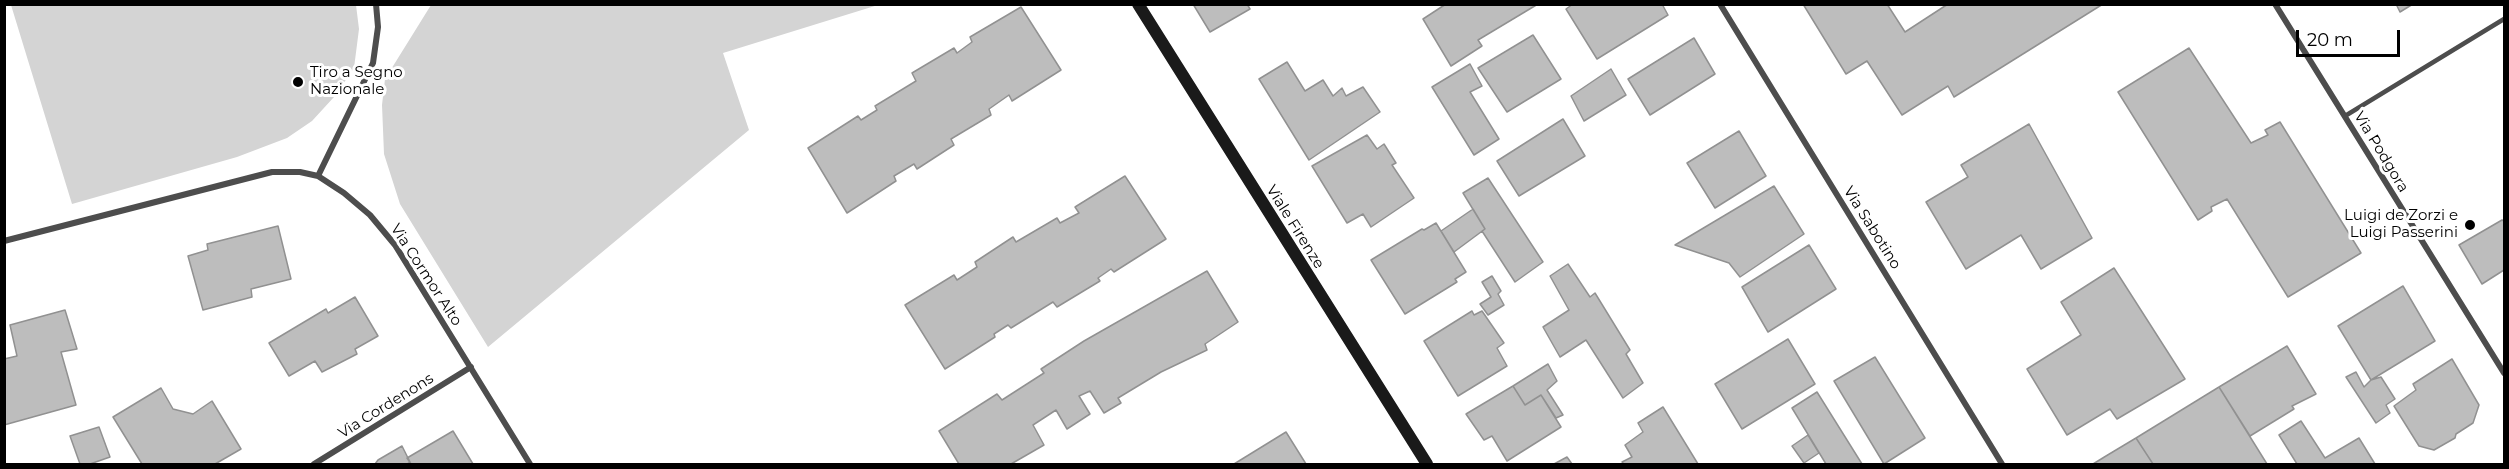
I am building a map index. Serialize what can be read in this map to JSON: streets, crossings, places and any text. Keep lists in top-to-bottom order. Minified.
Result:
{"streets":{"street":["Via Podgora","Viale Firenze","Via Sabotino","Via Cormor Alto","Via Cordenons"]},"crossings":[["Via Cormor Alto","Via Cordenons"]],"places":["Tiro a Segno Nazionale","Luigi de Zorzi e Luigi Passerini"],"scale_bar":"20 m"}
